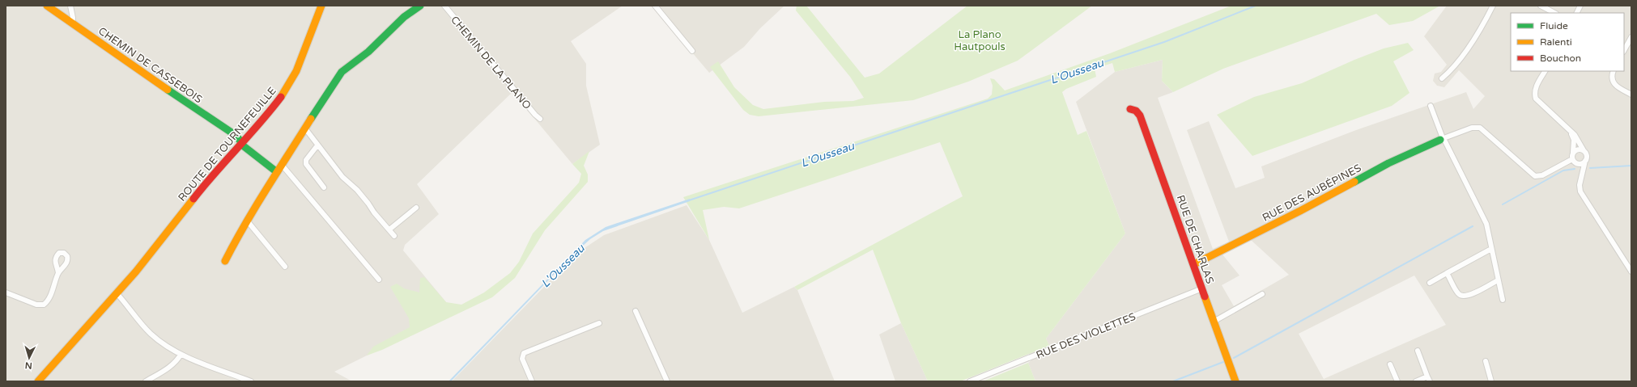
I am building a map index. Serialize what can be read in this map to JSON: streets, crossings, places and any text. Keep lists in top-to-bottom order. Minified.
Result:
{"streets":{"street":["CHEMIN DE LA PLANO","CHEMIN DE CASSEBOIS","ROUTE DE TOURNEFEUILLE","RUE DES AUBÉPINES","RUE DE CHARLAS","RUE DES VIOLETTES"]},"crossings":[["CHEMIN DE CASSEBOIS","ROUTE DE TOURNEFEUILLE"],["RUE DES AUBÉPINES","RUE DE CHARLAS"],["RUE DE CHARLAS","RUE DES VIOLETTES"]],"water":["L'Ousseau"],"parks":["La Plano Hautpouls"],"legend":["Fluide","Ralenti","Bouchon"],"north":"bottom"}
